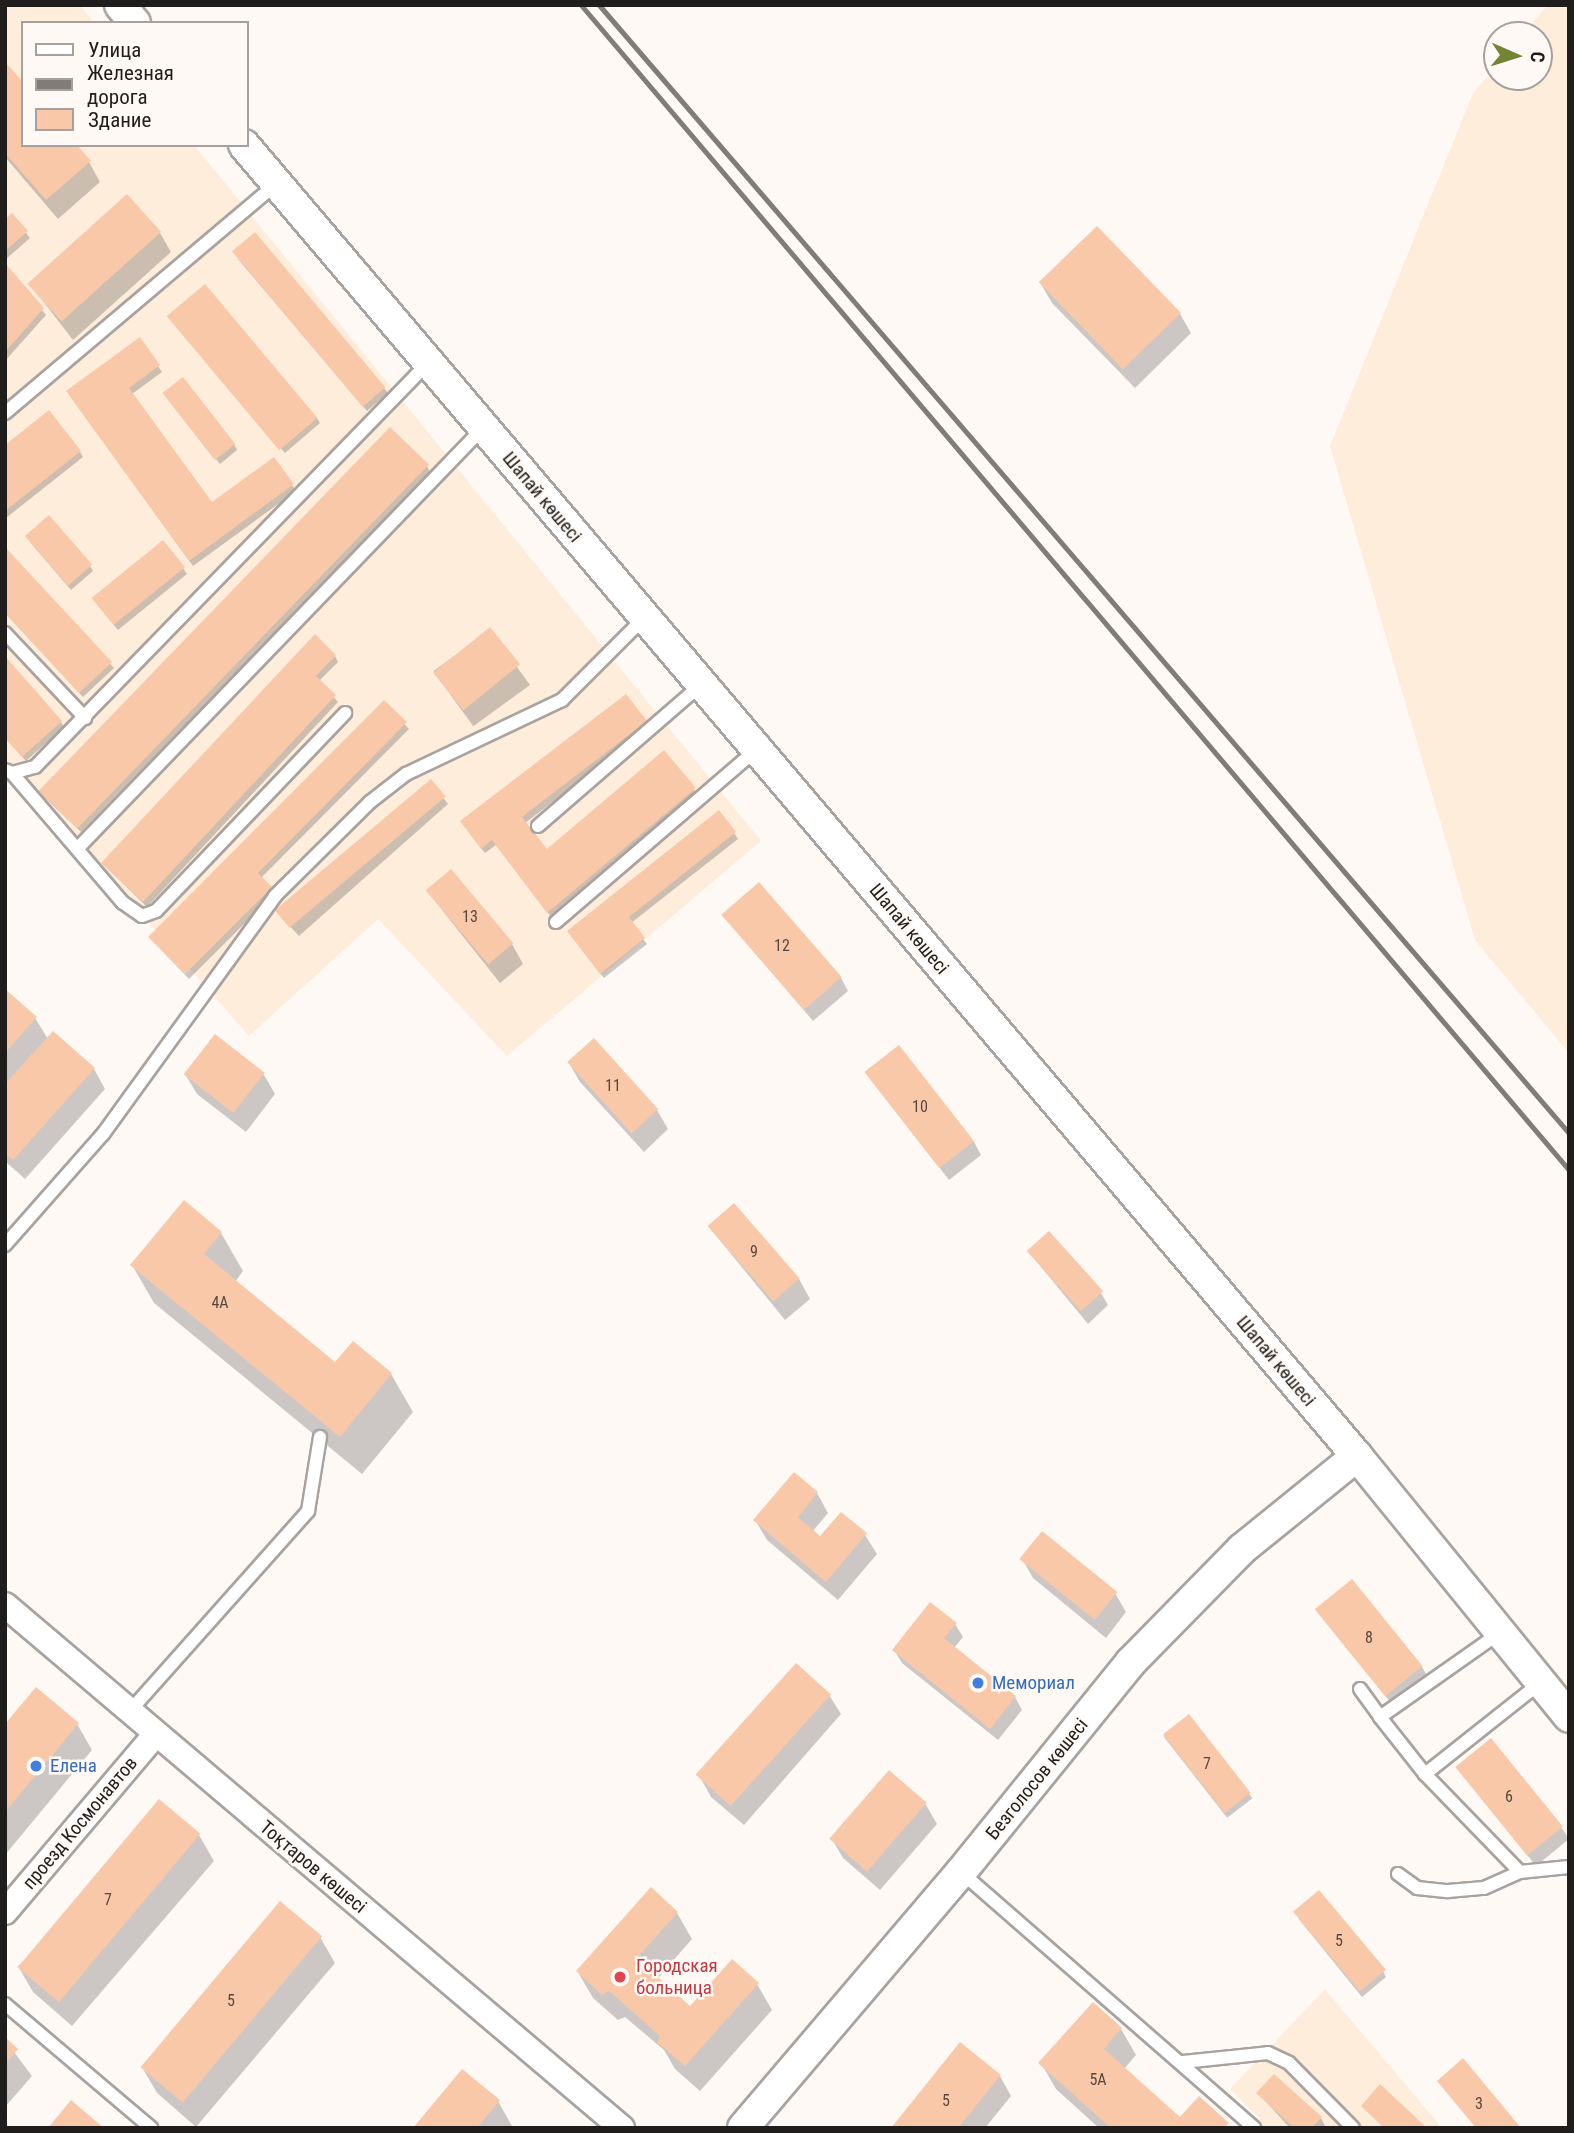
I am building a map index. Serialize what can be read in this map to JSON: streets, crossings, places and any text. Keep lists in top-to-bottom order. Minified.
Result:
{"streets":{"street":["Шапай көшесі","Безголосов көшесі","проезд Космонавтов","Тоқтаров көшесі"]},"crossings":[["Шапай көшесі","Безголосов көшесі"],["проезд Космонавтов","Тоқтаров көшесі"]],"places":["Мемориал","Елена","Городская больница"],"house_numbers":["13","12","11","10","9","4А","8","7","6","7","5","5","5А","5","3"],"legend":["Улица","Железная дорога","Здание"],"north":"right"}
